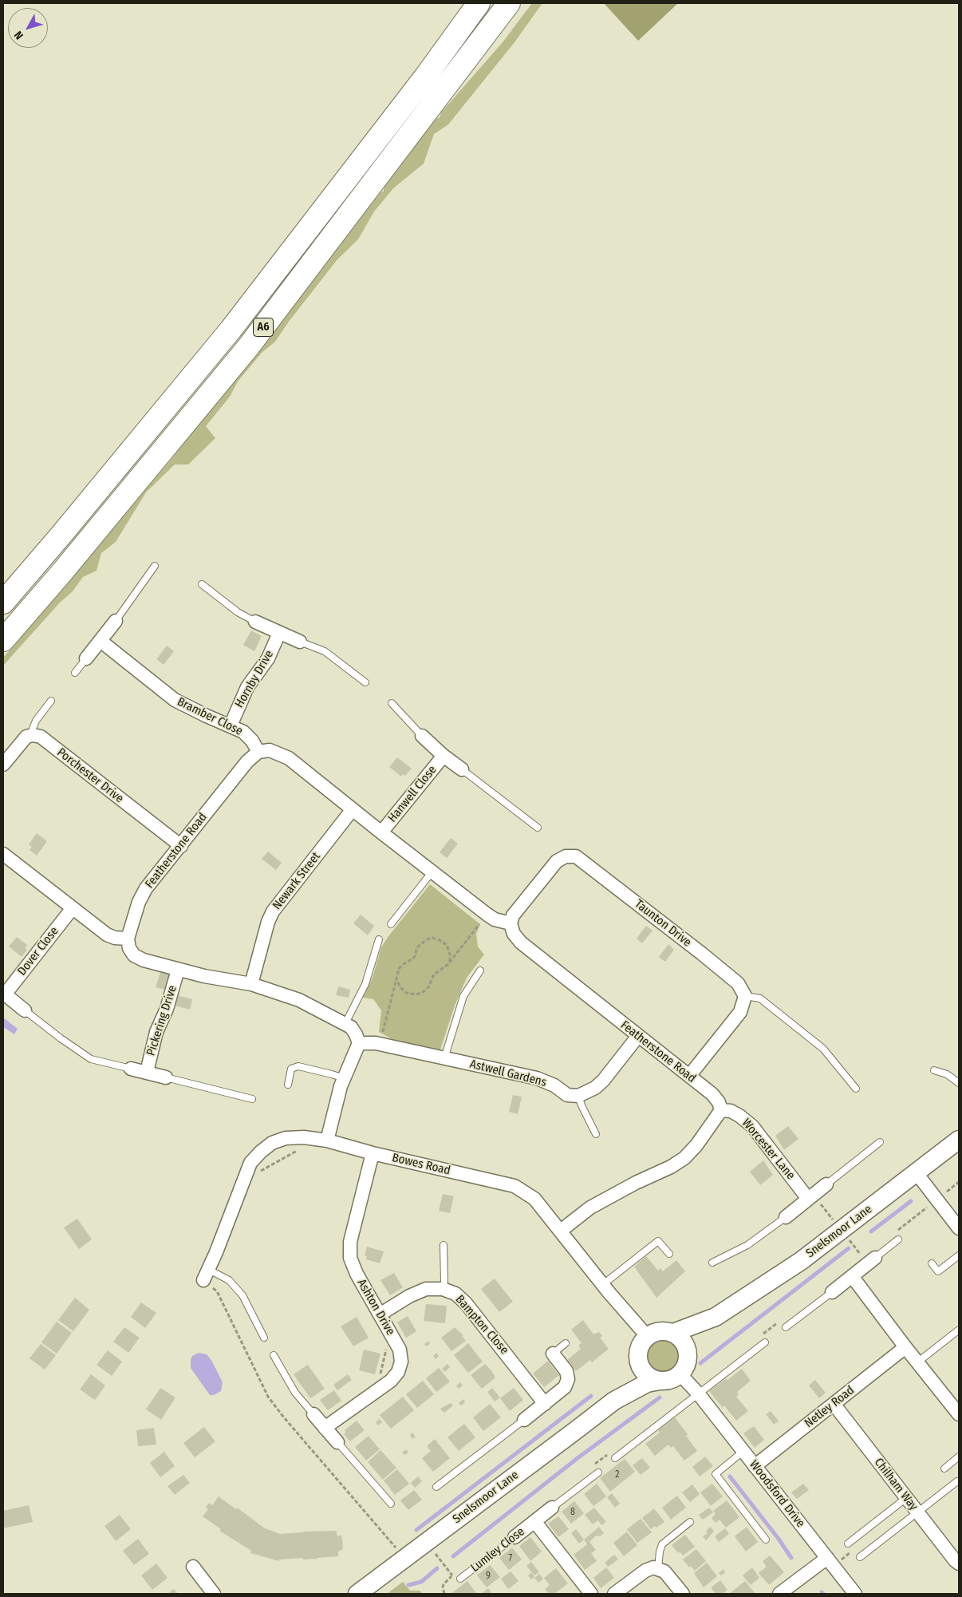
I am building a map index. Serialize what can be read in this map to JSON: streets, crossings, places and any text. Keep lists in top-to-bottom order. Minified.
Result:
{"streets":{"highway":["A6"],"street":["Hornby Drive","Bramber Close","Porchester Drive","Hanwell Close","Featherstone Road","Newark Street","Taunton Drive","Dover Close","Pickering Drive","Astwell Gardens","Worcester Lane","Bowes Road","Snelsmoor Lane","Ashton Drive","Bampton Close","Netley Road","Chilham Way","Woodsford Drive","Lumley Close"]},"crossings":[["Hornby Drive","Bramber Close"],["Bramber Close","Featherstone Road"],["Porchester Drive","Featherstone Road"],["Featherstone Road","Taunton Drive"],["Featherstone Road","Worcester Lane"],["Bowes Road","Snelsmoor Lane"],["Bowes Road","Ashton Drive"],["Bowes Road","Woodsford Drive"],["Snelsmoor Lane","Woodsford Drive"],["Ashton Drive","Bampton Close"],["Netley Road","Chilham Way"],["Netley Road","Woodsford Drive"]],"house_numbers":["2","8","7","9"],"north":"bottom left"}
